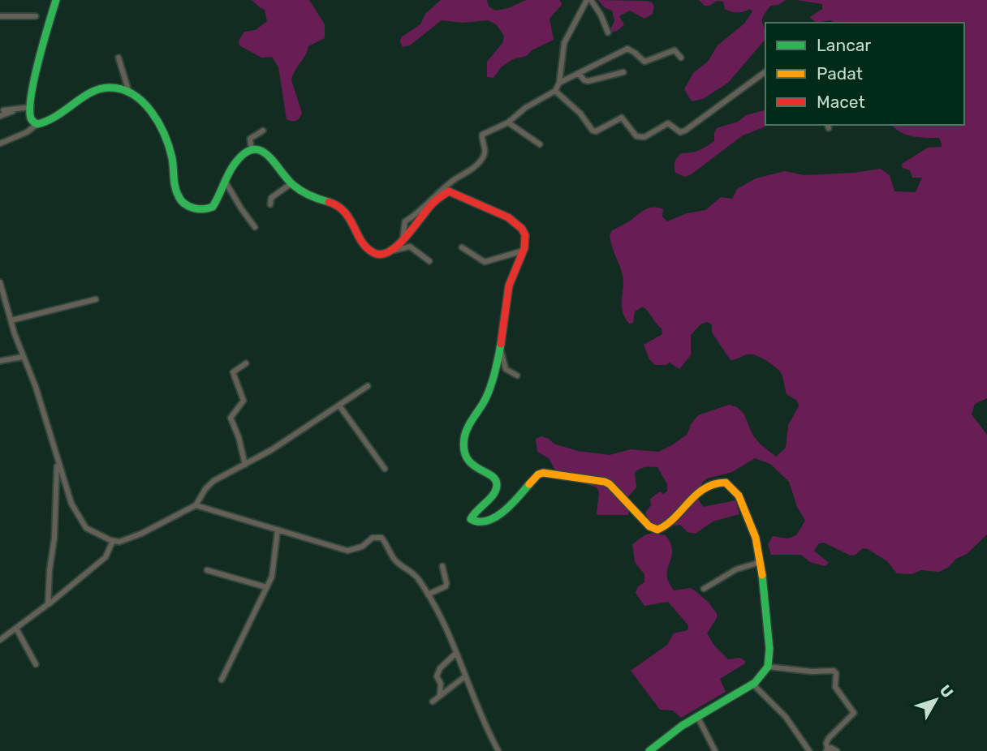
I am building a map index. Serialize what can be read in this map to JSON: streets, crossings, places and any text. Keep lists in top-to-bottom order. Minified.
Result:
{"legend":["Lancar","Padat","Macet"],"north":"top right"}
